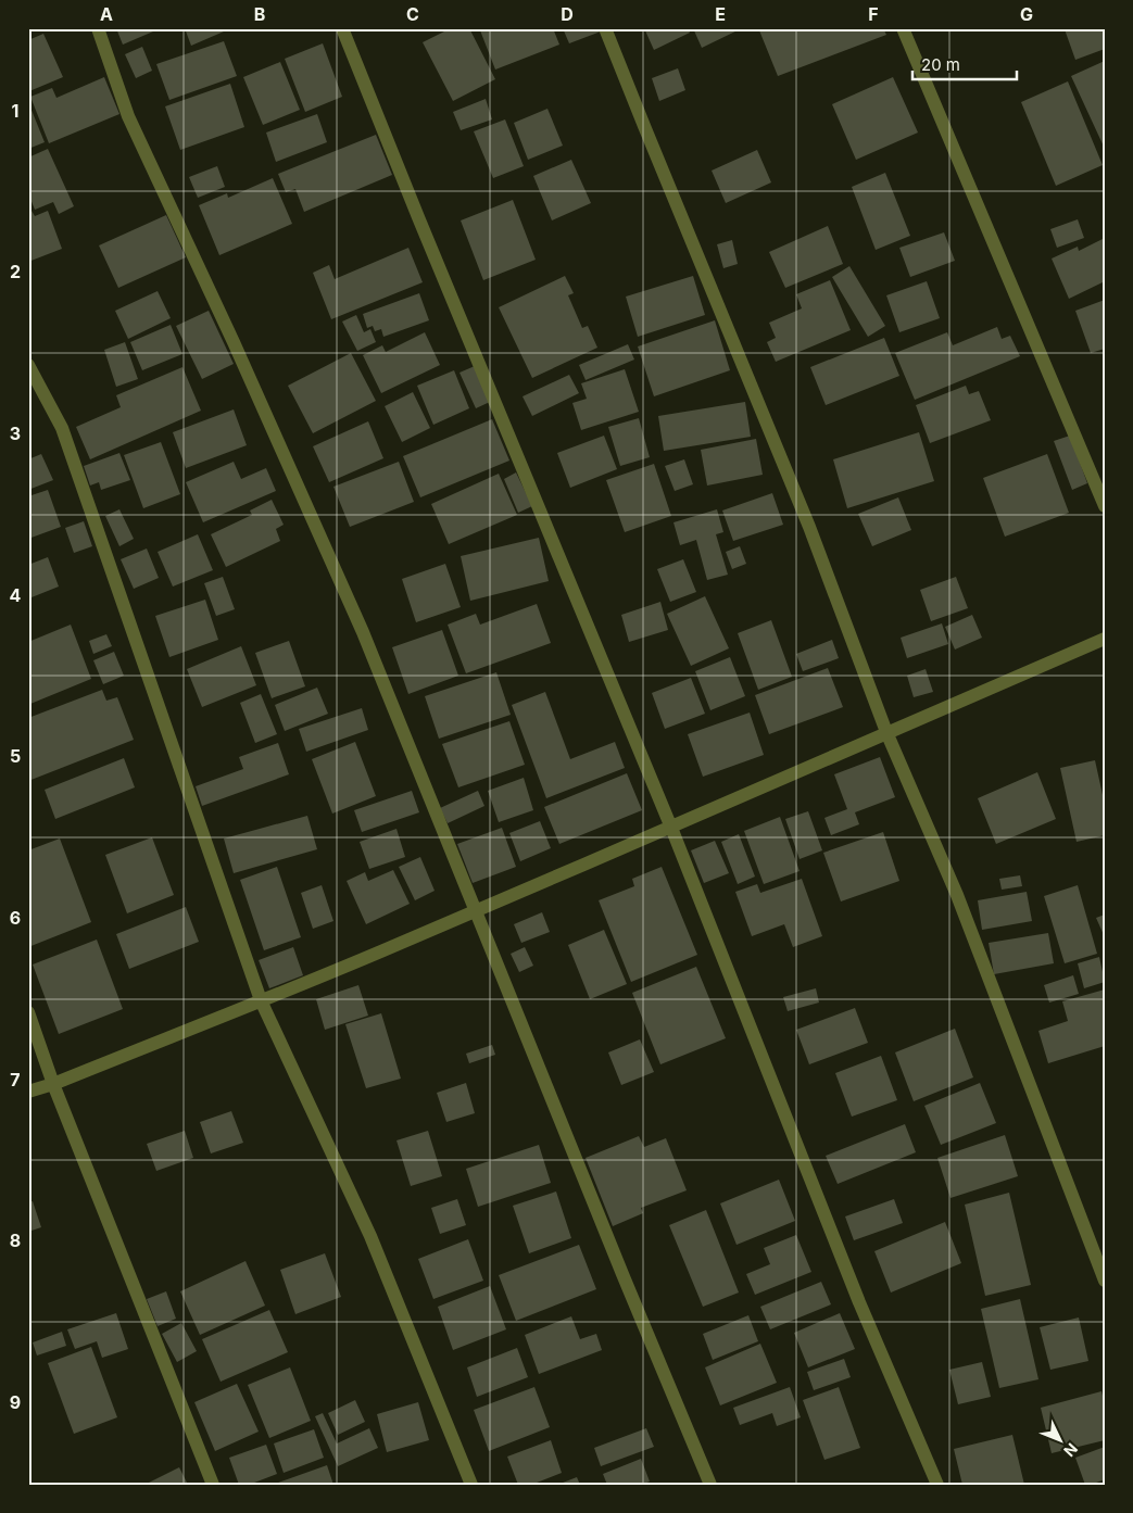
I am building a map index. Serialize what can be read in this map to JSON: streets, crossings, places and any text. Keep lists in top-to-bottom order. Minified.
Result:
{"scale_bar":"20 m","north":"bottom right","grid":{"columns":["A","B","C","D","E","F","G"],"rows":["1","2","3","4","5","6","7","8","9"]}}
